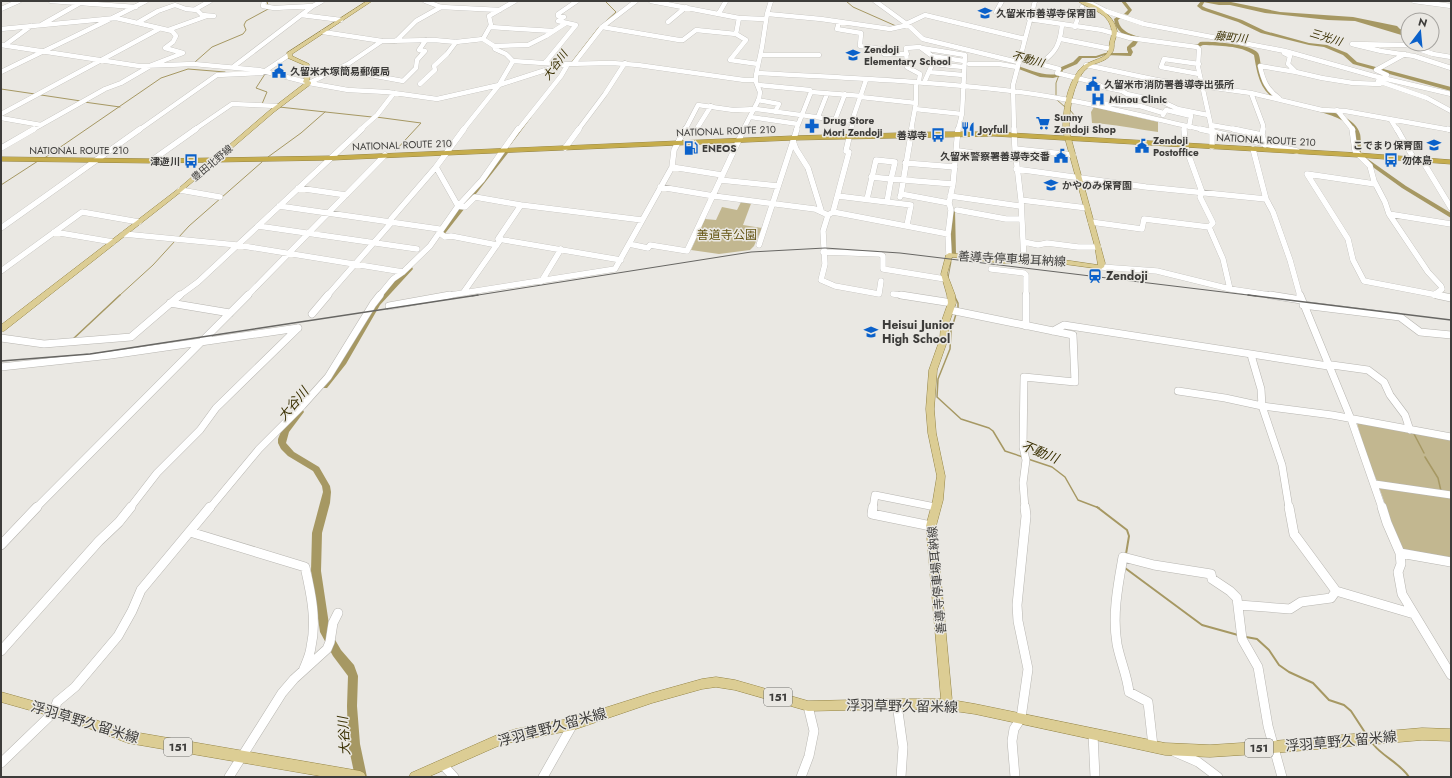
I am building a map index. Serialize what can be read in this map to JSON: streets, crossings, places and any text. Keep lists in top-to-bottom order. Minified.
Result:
{"streets":{"highway":["NATIONAL ROUTE 210"],"main road":["豊田北野線","善導寺停車場耳納線","151","浮羽草野久留米線"]},"crossings":[["NATIONAL ROUTE 210","豊田北野線"],["善導寺停車場耳納線","浮羽草野久留米線"]],"water":["藤町川","三光川","不動川","大谷川"],"parks":["善道寺公園"],"places":{"school or university":["久留米市善導寺保育園","Zendoji Elementary School","こでまり保育園","かやのみ保育園","Heisui Junior High School"],"public building":["久留米木塚簡易郵便局","久留米市消防署善導寺出張所","Zendoji Postoffice","久留米警察署善導寺交番"],"hospital":["Minou Clinic"],"supermarket":["Sunny Zendoji Shop"],"pharmacy":["Drug Store Mori Zendoji"],"restaurant":["Joyfull"],"bus stop":["善導寺","勿体島","津遊川"],"fuel station":["ENEOS"],"station":["Zendoji"]},"north":"top"}
